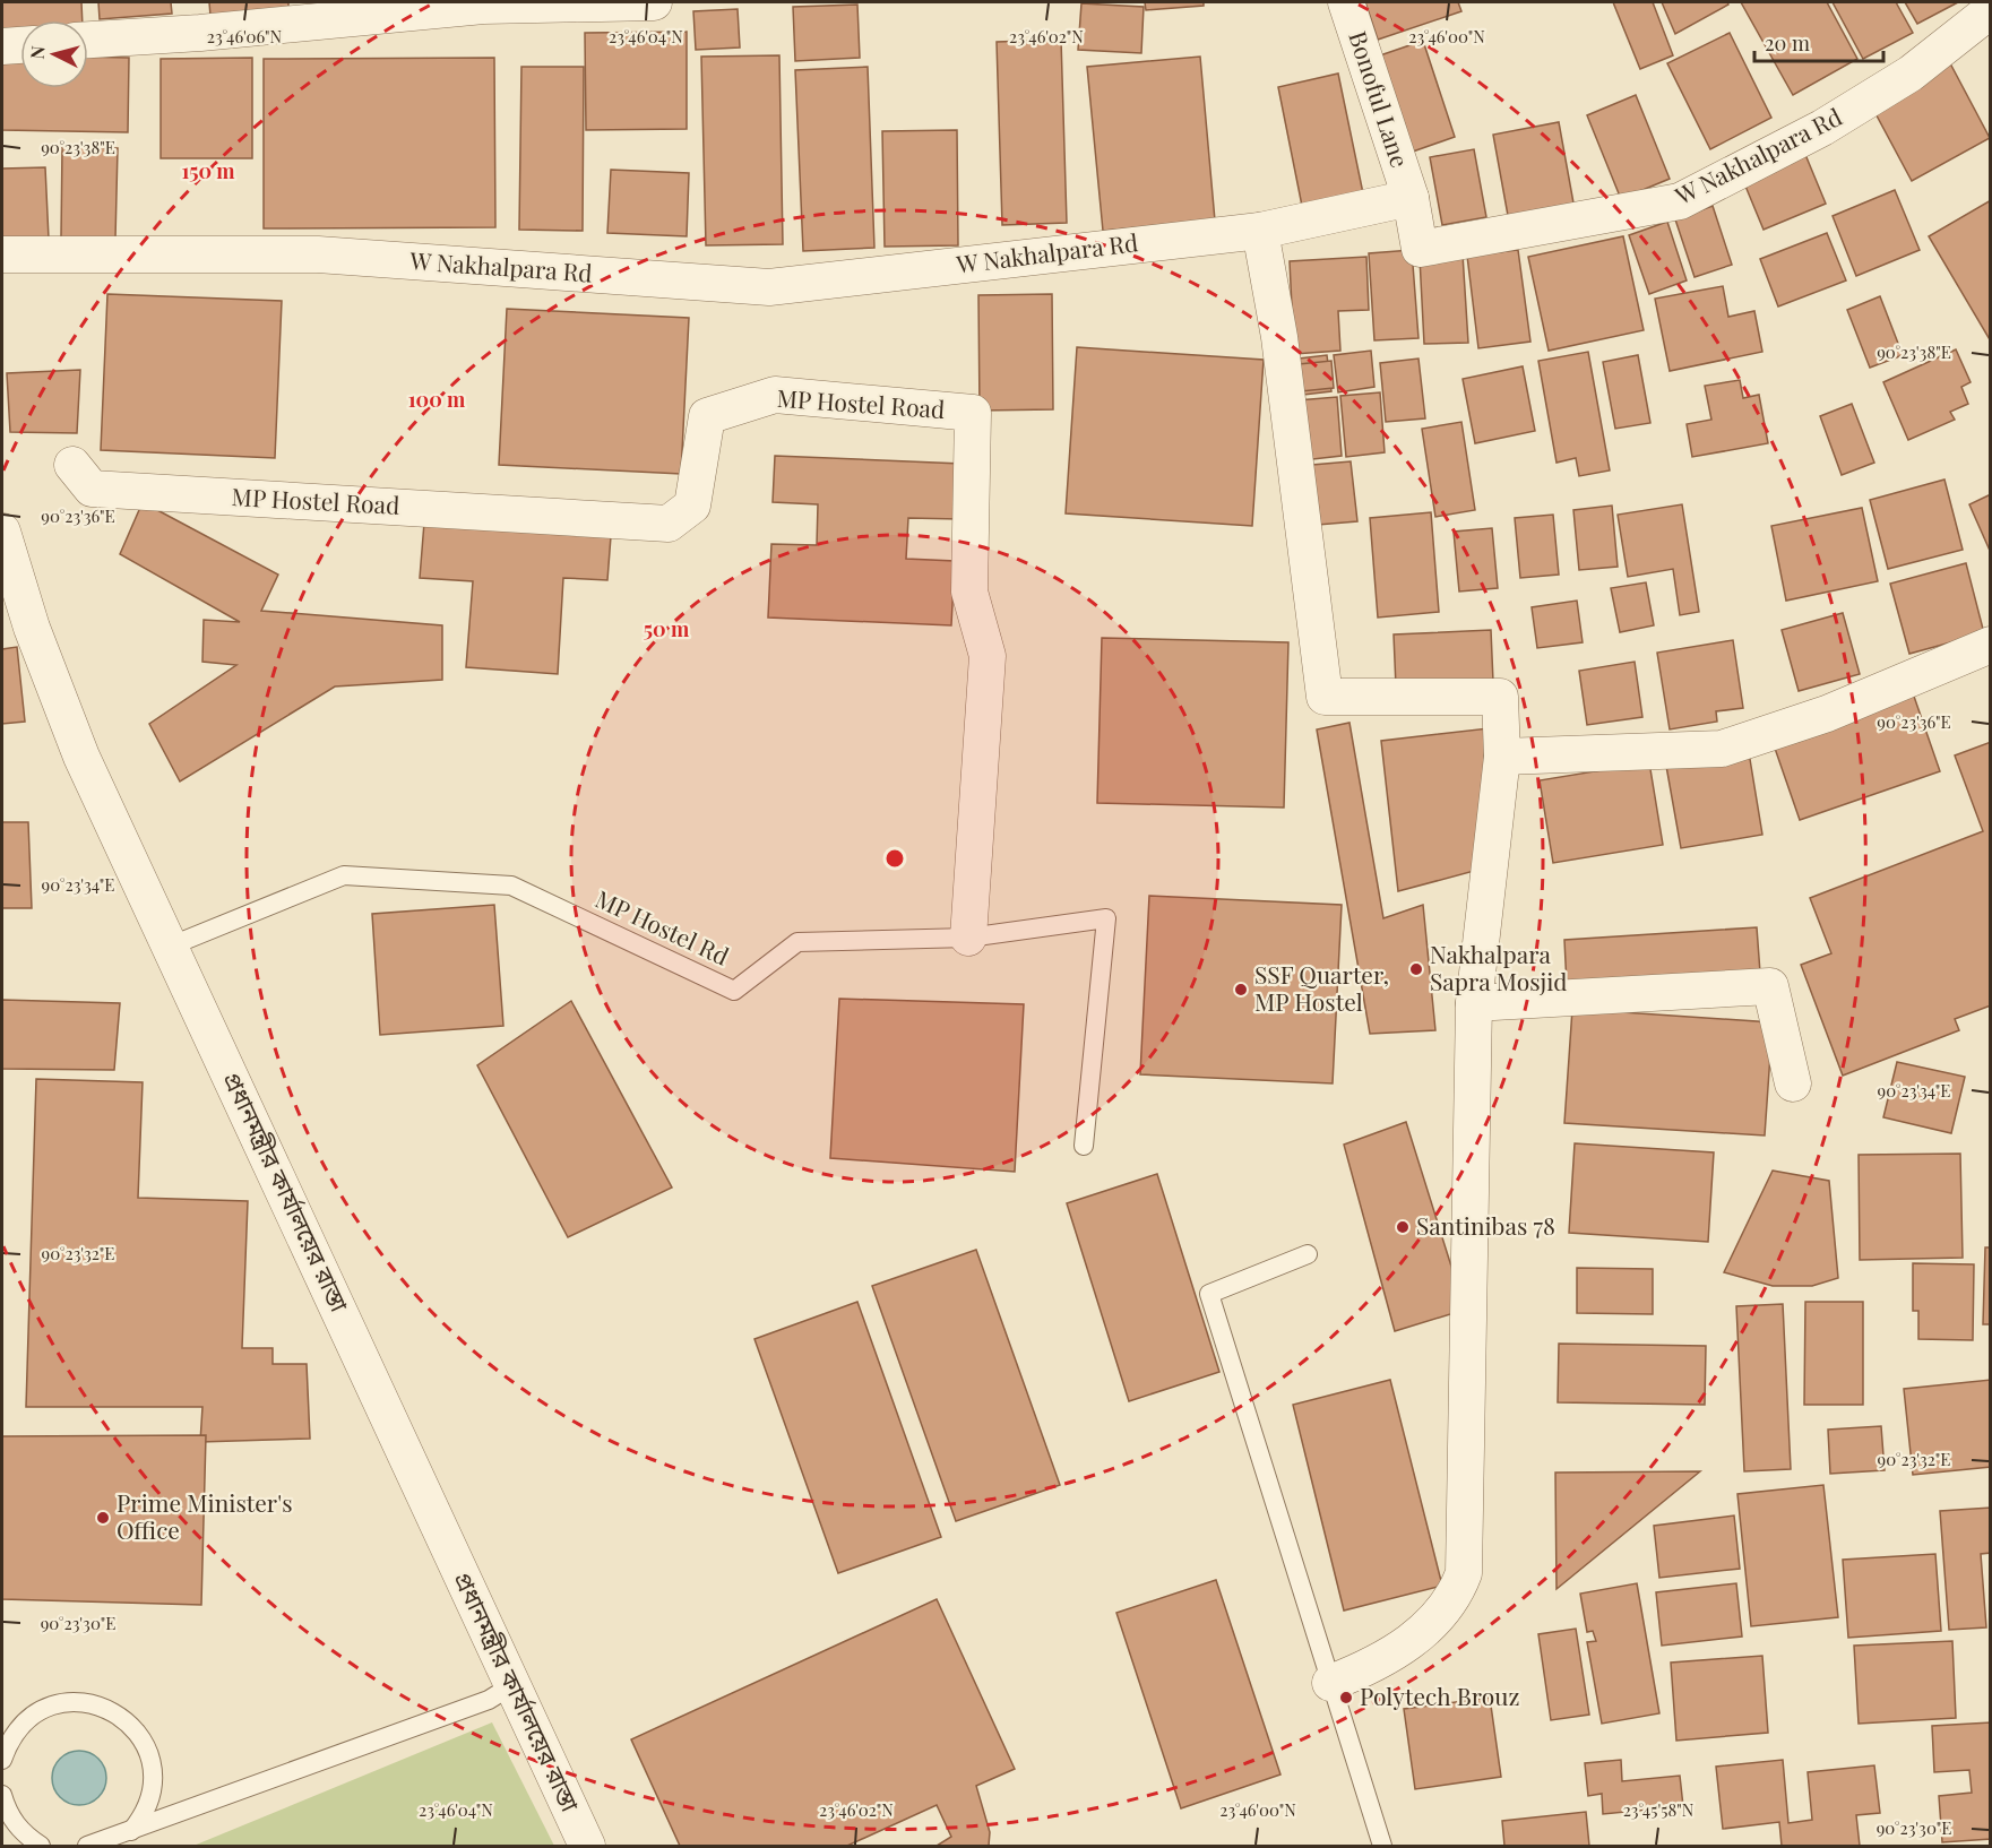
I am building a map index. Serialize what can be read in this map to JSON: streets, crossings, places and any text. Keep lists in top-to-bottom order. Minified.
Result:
{"streets":{"street":["Bonoful Lane","W Nakhalpara Rd","MP Hostel Road","প্রধানমন্ত্রীর কার্যালয়ের রাস্তা"],"lane":["MP Hostel Rd"]},"crossings":[["Bonoful Lane","W Nakhalpara Rd"],["MP Hostel Road","MP Hostel Rd"],["MP Hostel Rd","প্রধানমন্ত্রীর কার্যালয়ের রাস্তা"]],"places":["Nakhalpara Sapra Mosjid","SSF Quarter, MP Hostel","Santinibas 78","Prime Minister's Office","Polytech Brouz"],"scale_bar":"20 m","north":"left","coordinates":["23°46'06\"N","23°46'04\"N","23°46'02\"N","23°46'00\"N","90°23'38\"E","90°23'36\"E","90°23'34\"E","90°23'32\"E","90°23'30\"E","23°45'58\"N"],"rings":["150 m","100 m","50 m"]}
